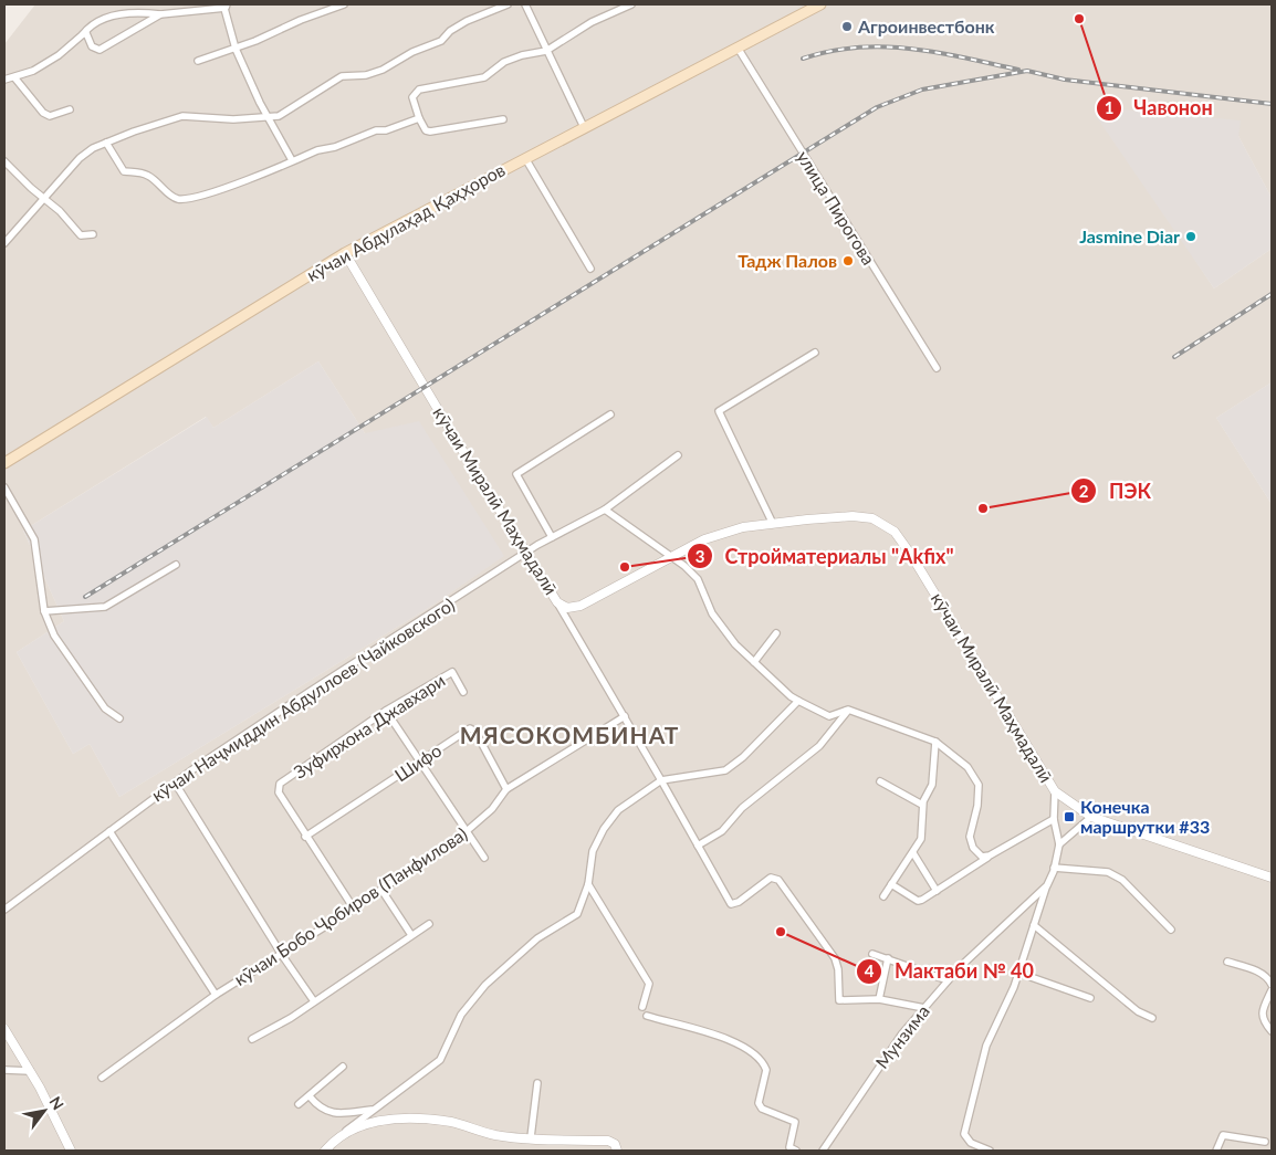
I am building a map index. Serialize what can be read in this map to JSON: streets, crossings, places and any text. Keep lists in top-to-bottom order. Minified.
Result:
{"streets":{"main road":["кӯчаи Абдулаҳад Қаҳҳоров"],"street":["улица Пирогова","кӯчаи Миралӣ Маҳмадалӣ","кӯчаи Наҷмиддин Абдуллоев (Чайковского)","Зуфирхона Джавхари","Шифо","кӯчаи Бобо Ҷобиров (Панфилова)","Мунзима"]},"crossings":[["улица Пирогова","кӯчаи Абдулаҳад Қаҳҳоров"],["кӯчаи Абдулаҳад Қаҳҳоров","кӯчаи Миралӣ Маҳмадалӣ"],["кӯчаи Миралӣ Маҳмадалӣ","кӯчаи Наҷмиддин Абдуллоев (Чайковского)"],["кӯчаи Миралӣ Маҳмадалӣ","Мунзима"],["Зуфирхона Джавхари","Шифо"],["Зуфирхона Джавхари","кӯчаи Бобо Ҷобиров (Панфилова)"],["Шифо","кӯчаи Бобо Ҷобиров (Панфилова)"]],"districts":["МЯСОКОМБИНАТ"],"places":{"other":["Чавонон","Агроинвестбонк","Jasmine Diar","Тадж Палов","ПЭК","Стройматериалы \"Akfix\"","Мактаби № 40"],"transit":["Конечка маршрутки #33"]},"north":"top right"}
